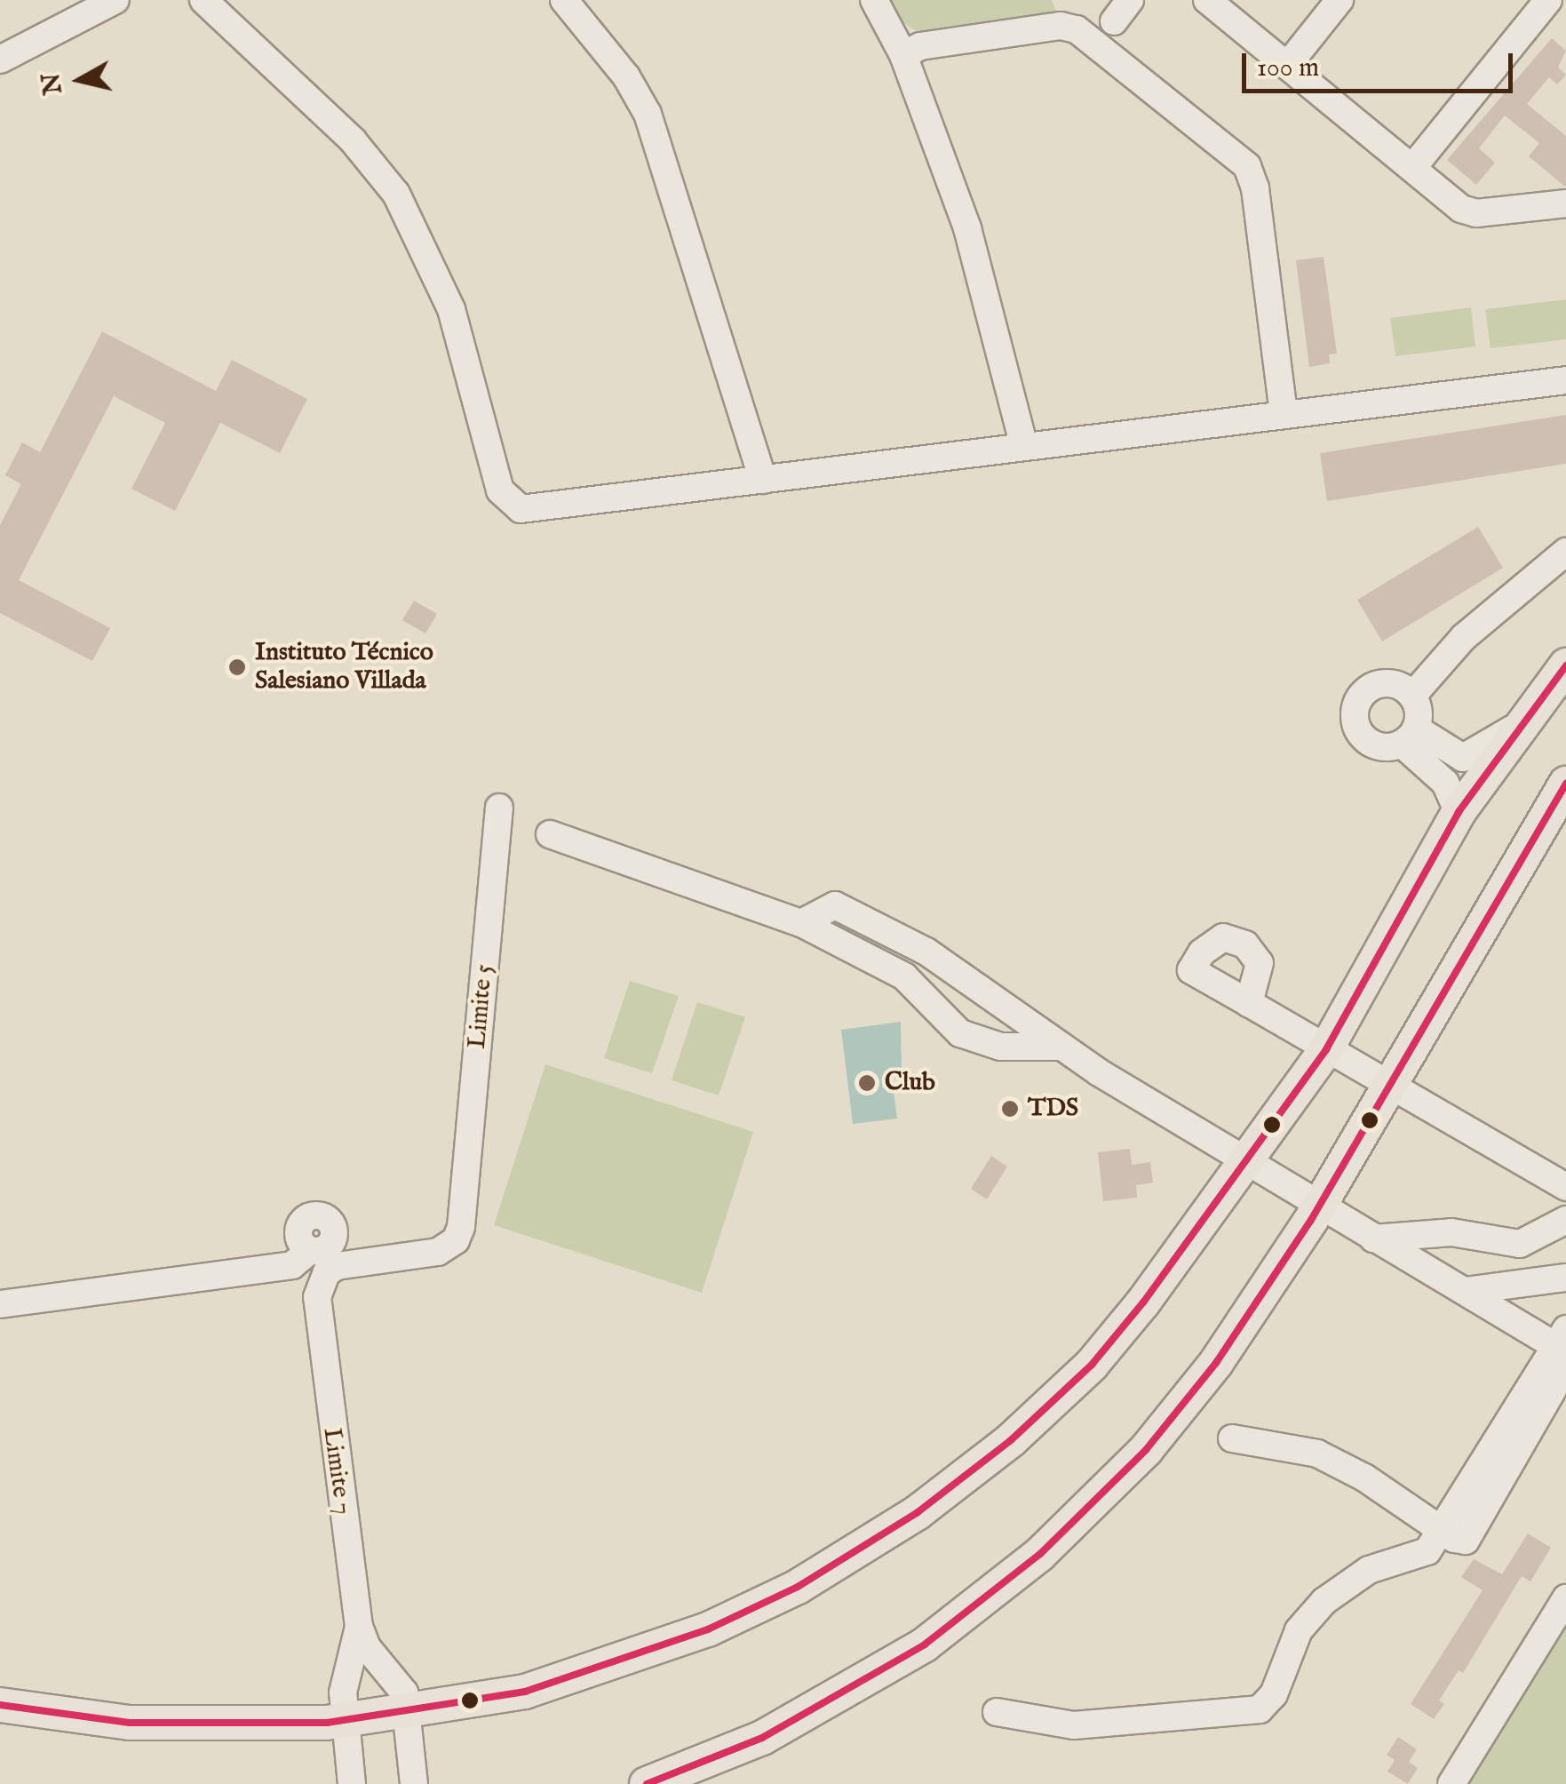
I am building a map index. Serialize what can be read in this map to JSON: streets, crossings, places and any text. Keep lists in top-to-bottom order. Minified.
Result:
{"streets":{"street":["Limite 5","Limite 7"]},"crossings":[["Limite 5","Limite 7"]],"places":["Instituto Técnico Salesiano Villada","Club","TDS"],"scale_bar":"100 m","north":"left"}
